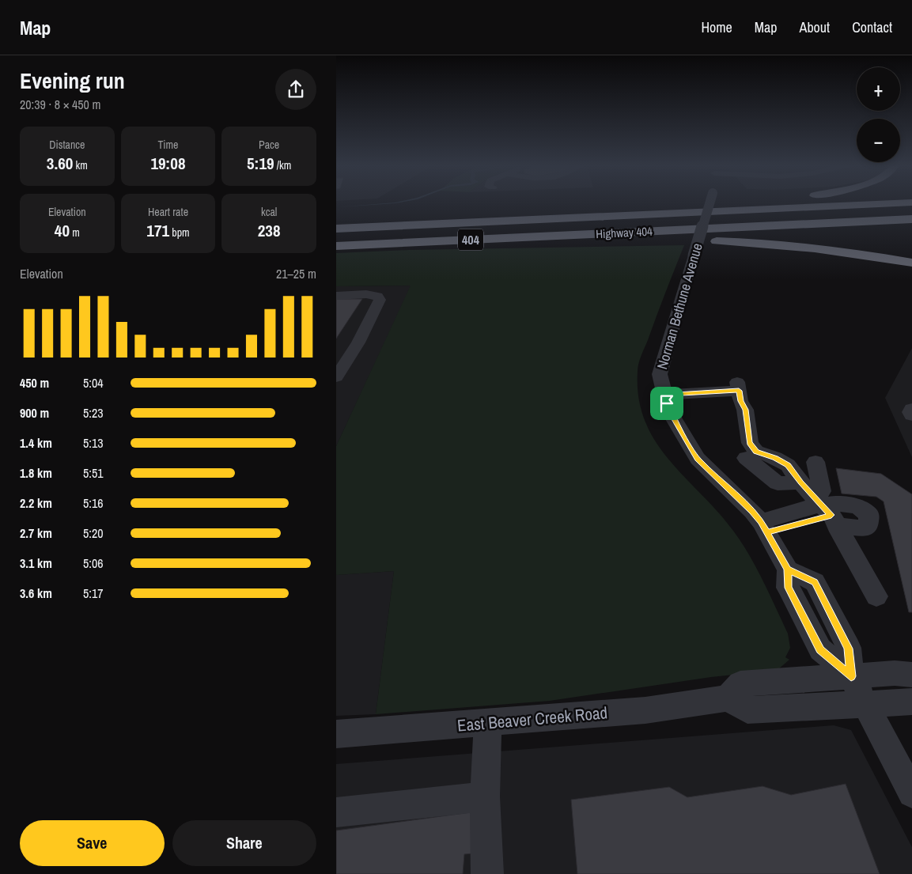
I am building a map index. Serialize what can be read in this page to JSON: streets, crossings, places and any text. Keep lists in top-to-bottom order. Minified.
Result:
{"streets":{"highway":["Highway 404","404"],"street":["Norman Bethune Avenue","East Beaver Creek Road"]},"page":{"header":"Map","nav":["Home","Map","About","Contact"],"heading":["Evening run","20:39 · 8 × 450 m"],"map_buttons":["+","−"],"stats":[["Distance","3.60 km"],["Time","19:08"],["Pace","5:19 /km"],["Elevation","40 m"],["Heart rate","171 bpm"],["kcal","238"]],"chart":["Elevation","21–25 m"],"list":[{"name":"450 m","note":"5:04"},{"name":"900 m","note":"5:23"},{"name":"1.4 km","note":"5:13"},{"name":"1.8 km","note":"5:51"},{"name":"2.2 km","note":"5:16"},{"name":"2.7 km","note":"5:20"},{"name":"3.1 km","note":"5:06"},{"name":"3.6 km","note":"5:17"}],"buttons":["Save","Share"]}}
